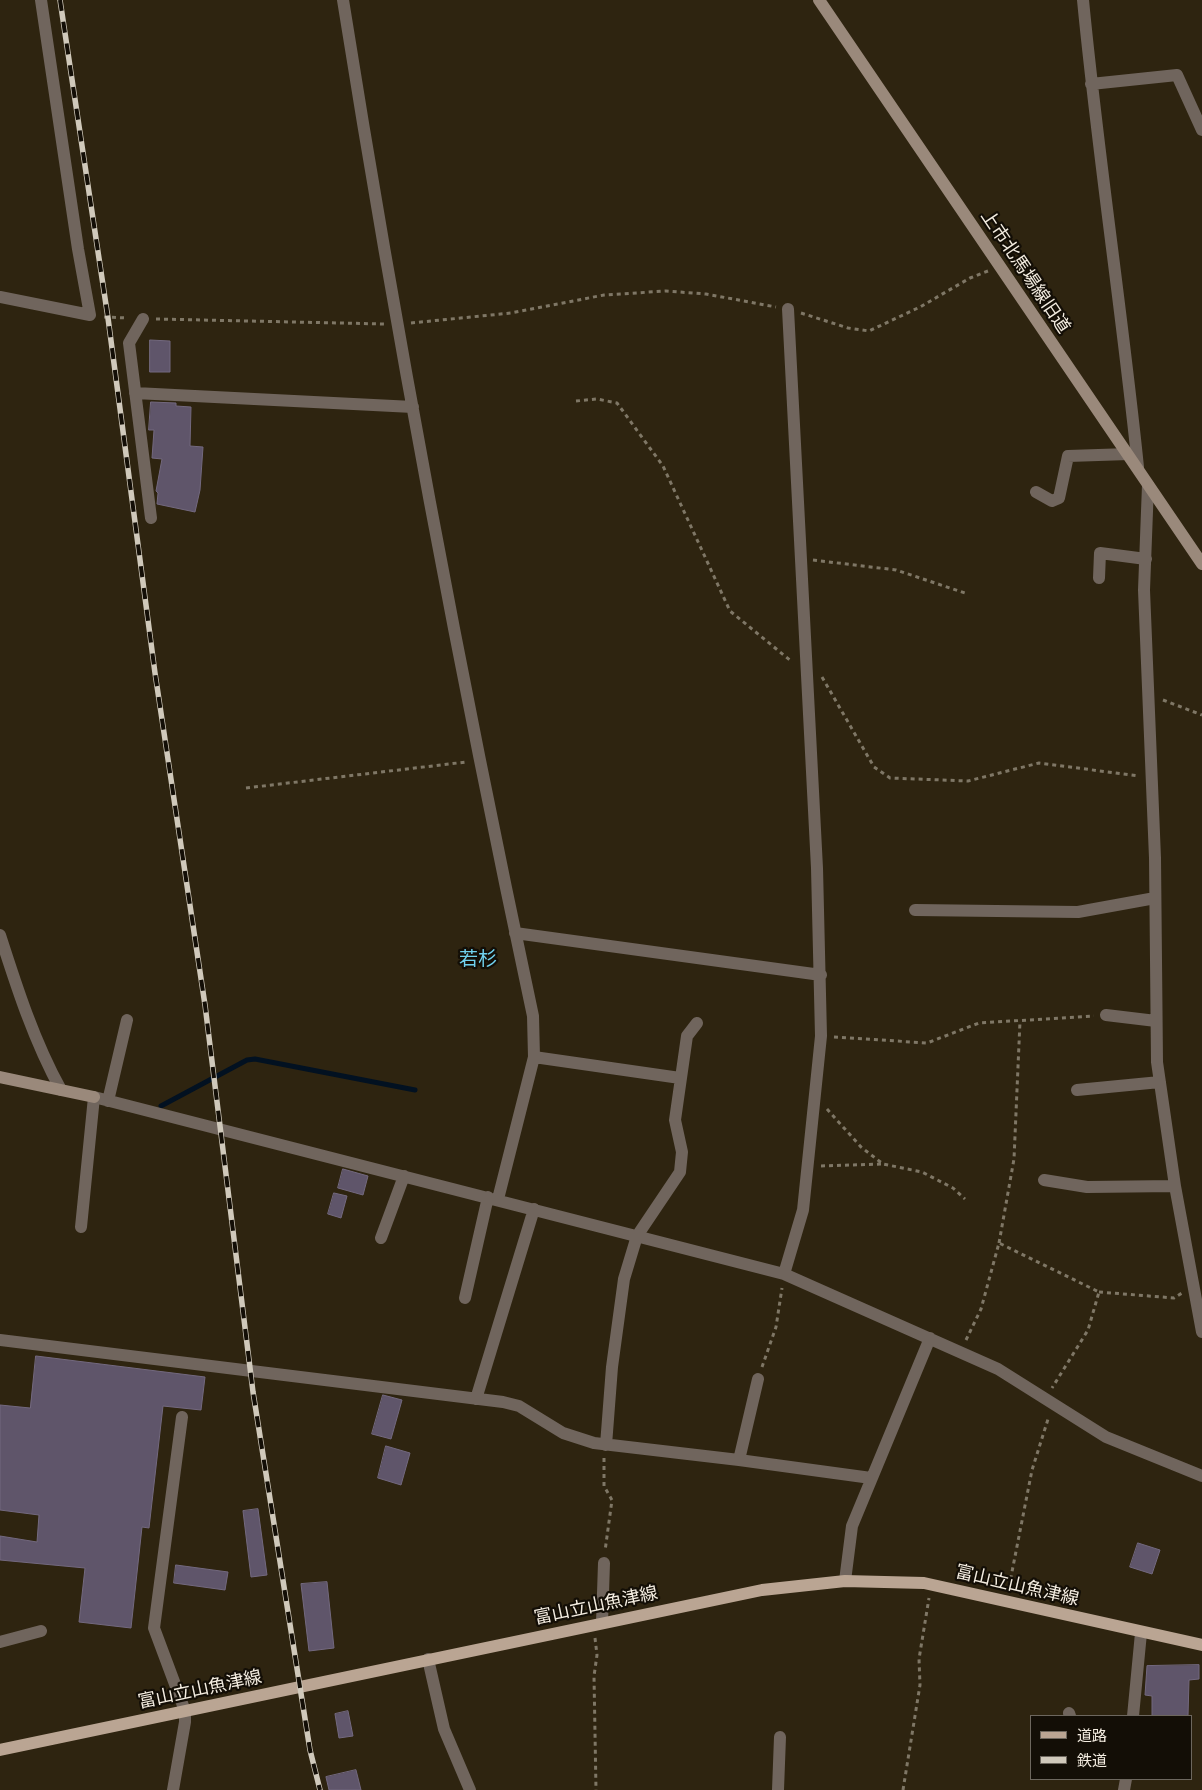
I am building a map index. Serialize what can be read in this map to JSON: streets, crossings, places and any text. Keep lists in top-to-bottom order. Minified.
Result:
{"streets":{"main road":["富山立山魚津線"],"street":["上市北馬場線旧道"]},"districts":["若杉"],"legend":["道路","鉄道"]}
